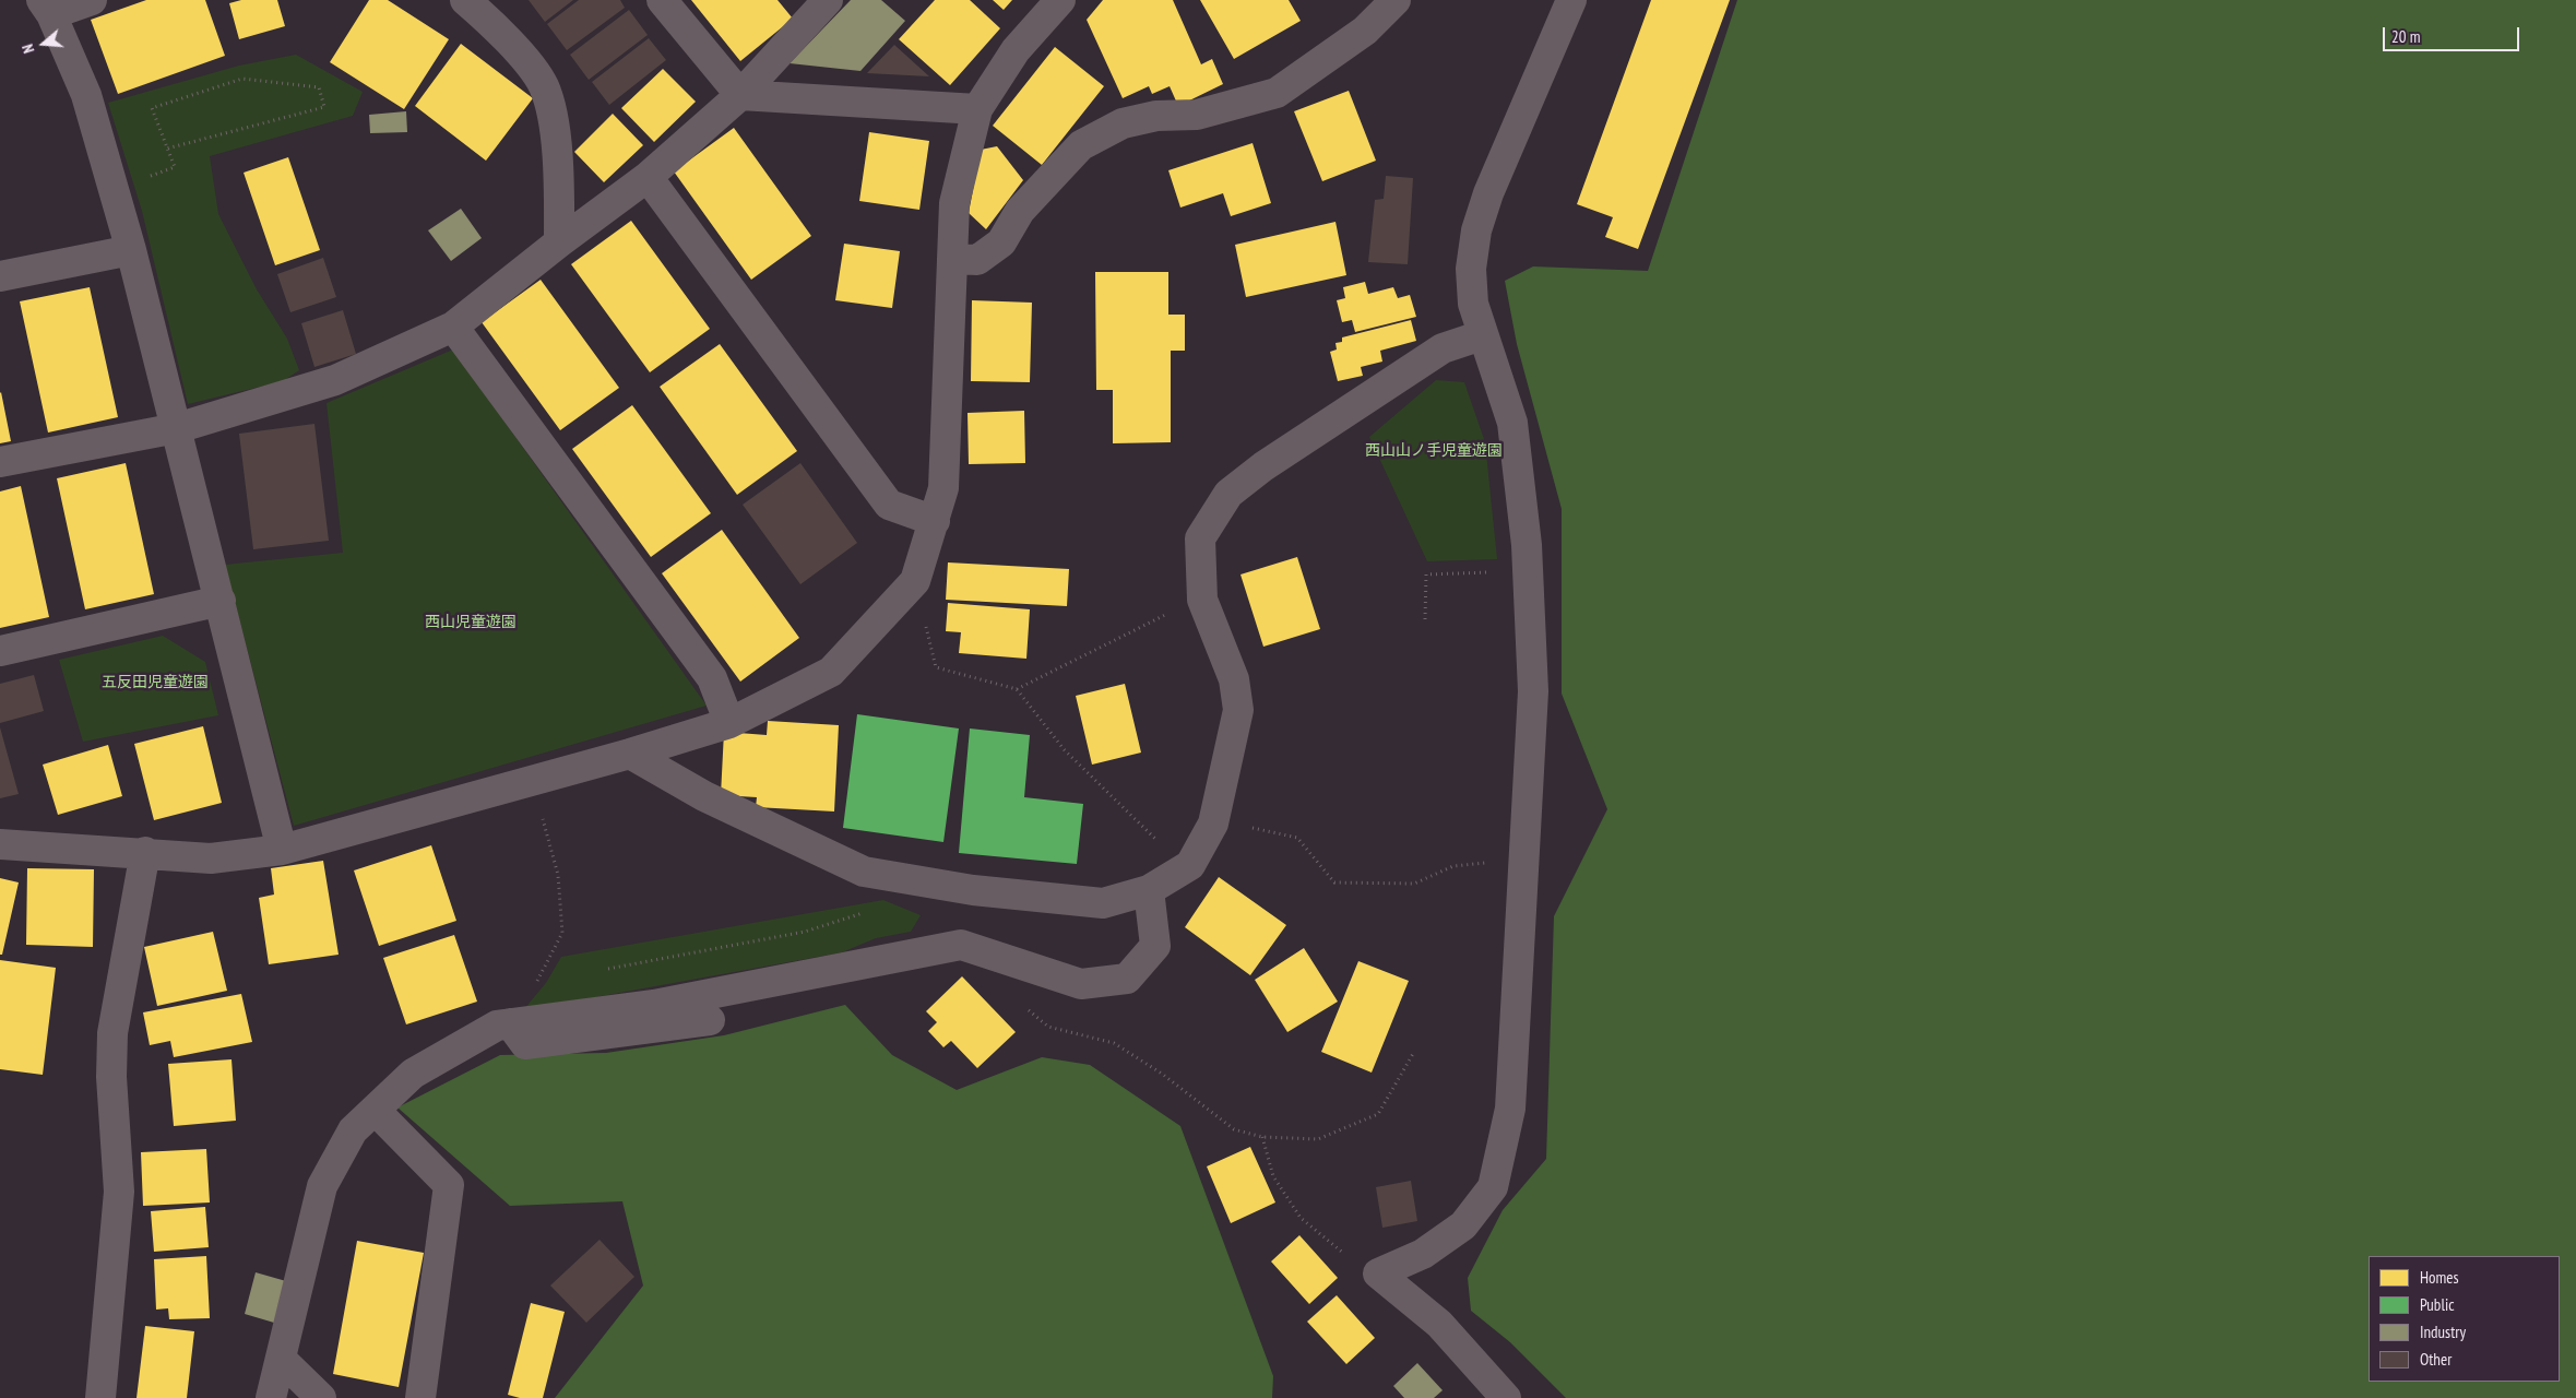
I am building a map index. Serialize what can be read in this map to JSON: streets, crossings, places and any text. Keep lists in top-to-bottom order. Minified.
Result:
{"parks":["西山山ノ手児童遊園","西山児童遊園","五反田児童遊園"],"legend":["Homes","Public","Industry","Other"],"scale_bar":"20 m","north":"left"}
